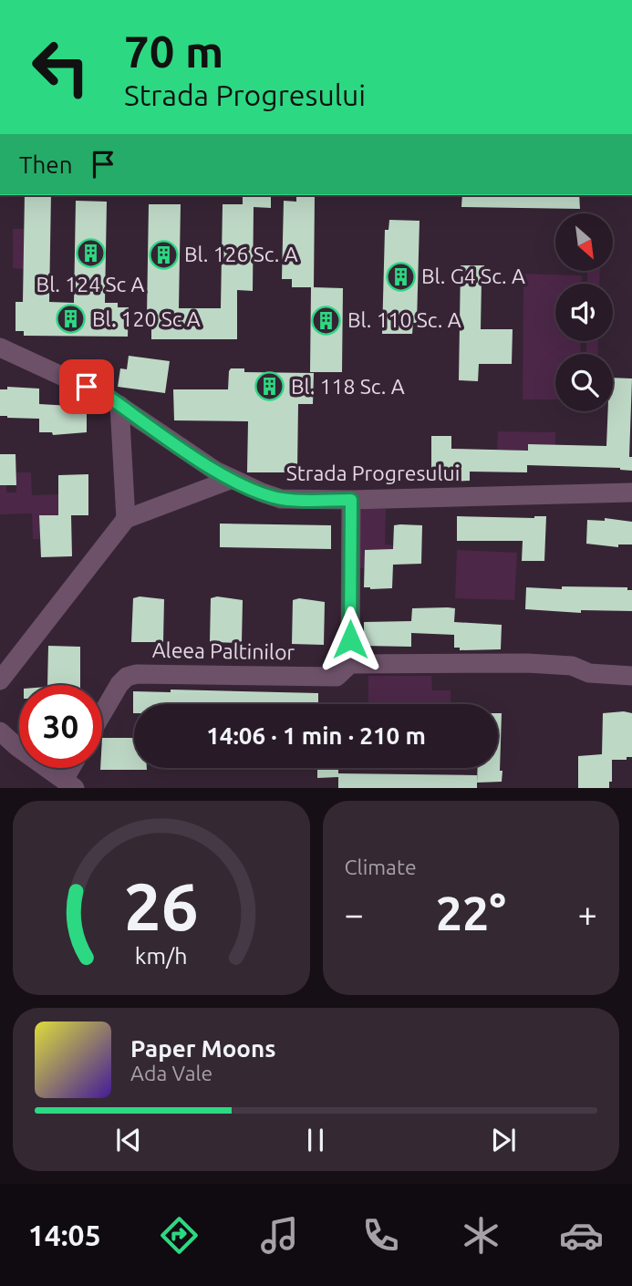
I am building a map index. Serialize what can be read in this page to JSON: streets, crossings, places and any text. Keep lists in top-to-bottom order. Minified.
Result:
{"streets":{"street":["Strada Progresului","Aleea Paltinilor"]},"places":{"building":["Bl. 124 Sc A","Bl. 126 Sc. A","Bl. G4 Sc. A","Bl. 120 Sc A","Bl. 110 Sc. A","Bl. 118 Sc. A"]},"north":"bottom right","page":{"turn":["70 m","Strada Progresului"],"then":"Then","limit":"30","trip":"14:06 · 1 min · 210 m","tile":"Climate","heat":["−","22°","+"],"song":["Paper Moons","Ada Vale"],"tabs":"14:05","gauge":["26","km/h"]}}
